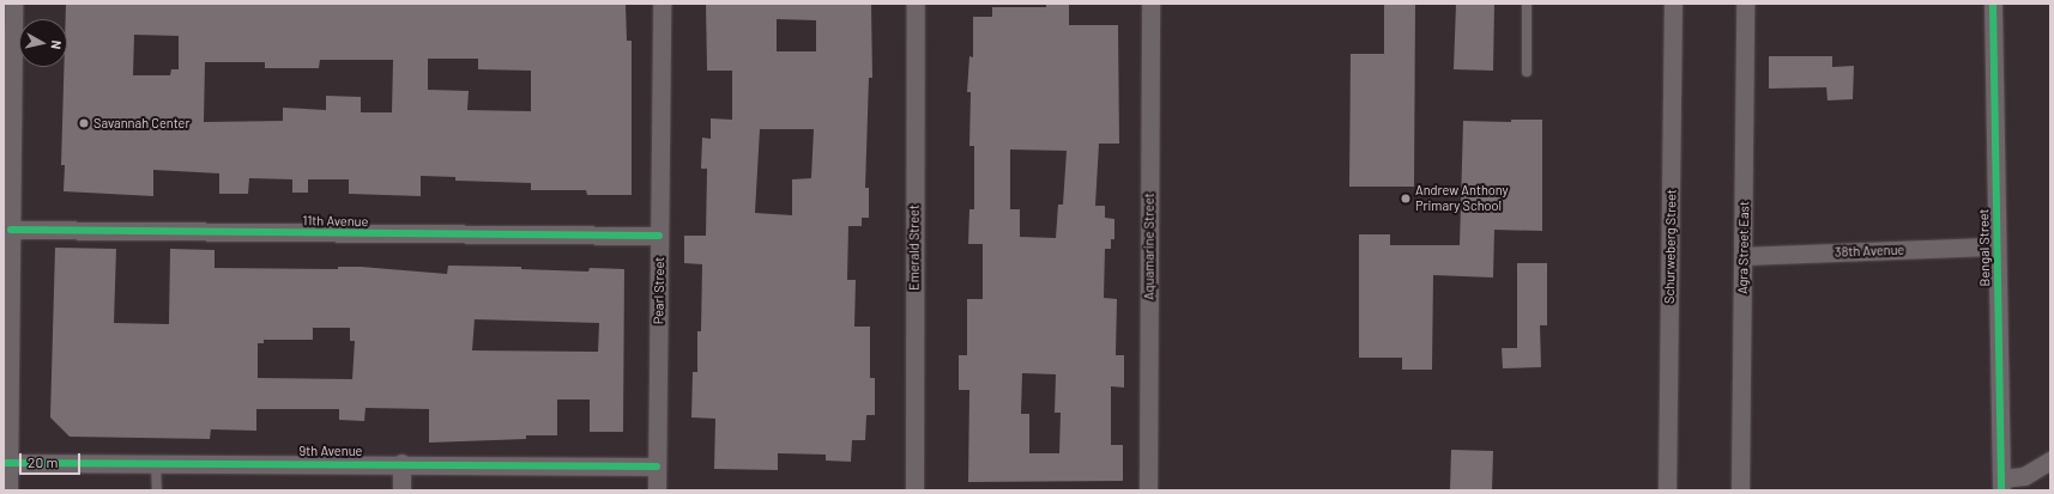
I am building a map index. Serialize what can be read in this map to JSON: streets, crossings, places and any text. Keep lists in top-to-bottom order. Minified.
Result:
{"streets":{"street":["11th Avenue","Aquamarine Street","Schurweberg Street","Emerald Street","Agra Street East","Bengal Street","38th Avenue","Pearl Street","9th Avenue"]},"crossings":[["11th Avenue","Pearl Street"],["Agra Street East","38th Avenue"],["Bengal Street","38th Avenue"],["Pearl Street","9th Avenue"]],"places":["Savannah Center","Andrew Anthony Primary School"],"scale_bar":"20 m","north":"right"}
